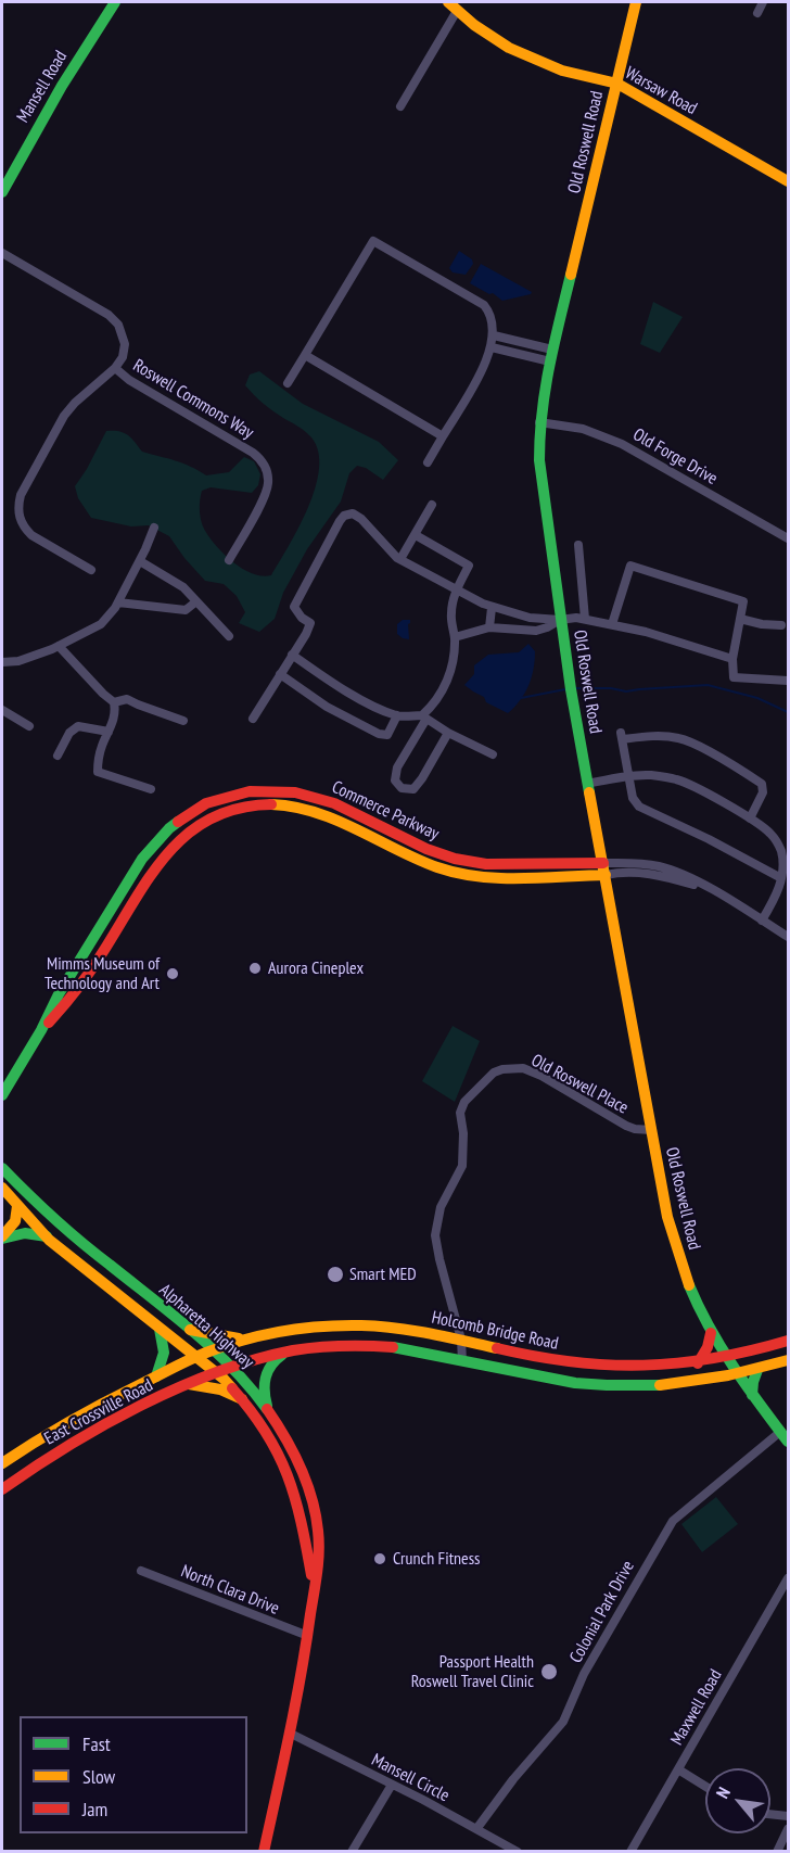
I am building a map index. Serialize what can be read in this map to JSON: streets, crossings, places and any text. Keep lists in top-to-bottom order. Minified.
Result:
{"streets":{"main road":["Mansell Road","Warsaw Road","Old Roswell Road","Commerce Parkway","Alpharetta Highway","Holcomb Bridge Road","East Crossville Road"],"street":["Roswell Commons Way","Old Forge Drive","Old Roswell Place","North Clara Drive","Colonial Park Drive","Maxwell Road","Mansell Circle"]},"crossings":[["Warsaw Road","Old Roswell Road"],["Old Roswell Road","Old Forge Drive"],["Old Roswell Road","Commerce Parkway"],["Old Roswell Road","Old Roswell Place"],["Old Roswell Road","Holcomb Bridge Road"],["Old Roswell Road","Colonial Park Drive"],["Old Roswell Place","Holcomb Bridge Road"],["Alpharetta Highway","Holcomb Bridge Road"],["Alpharetta Highway","East Crossville Road"],["Alpharetta Highway","North Clara Drive"],["Alpharetta Highway","Mansell Circle"],["Holcomb Bridge Road","East Crossville Road"],["Colonial Park Drive","Mansell Circle"]],"places":["Aurora Cineplex","Mimms Museum of Technology and Art","Smart MED","Crunch Fitness","Passport Health Roswell Travel Clinic"],"legend":["Fast","Slow","Jam"],"north":"top left"}
